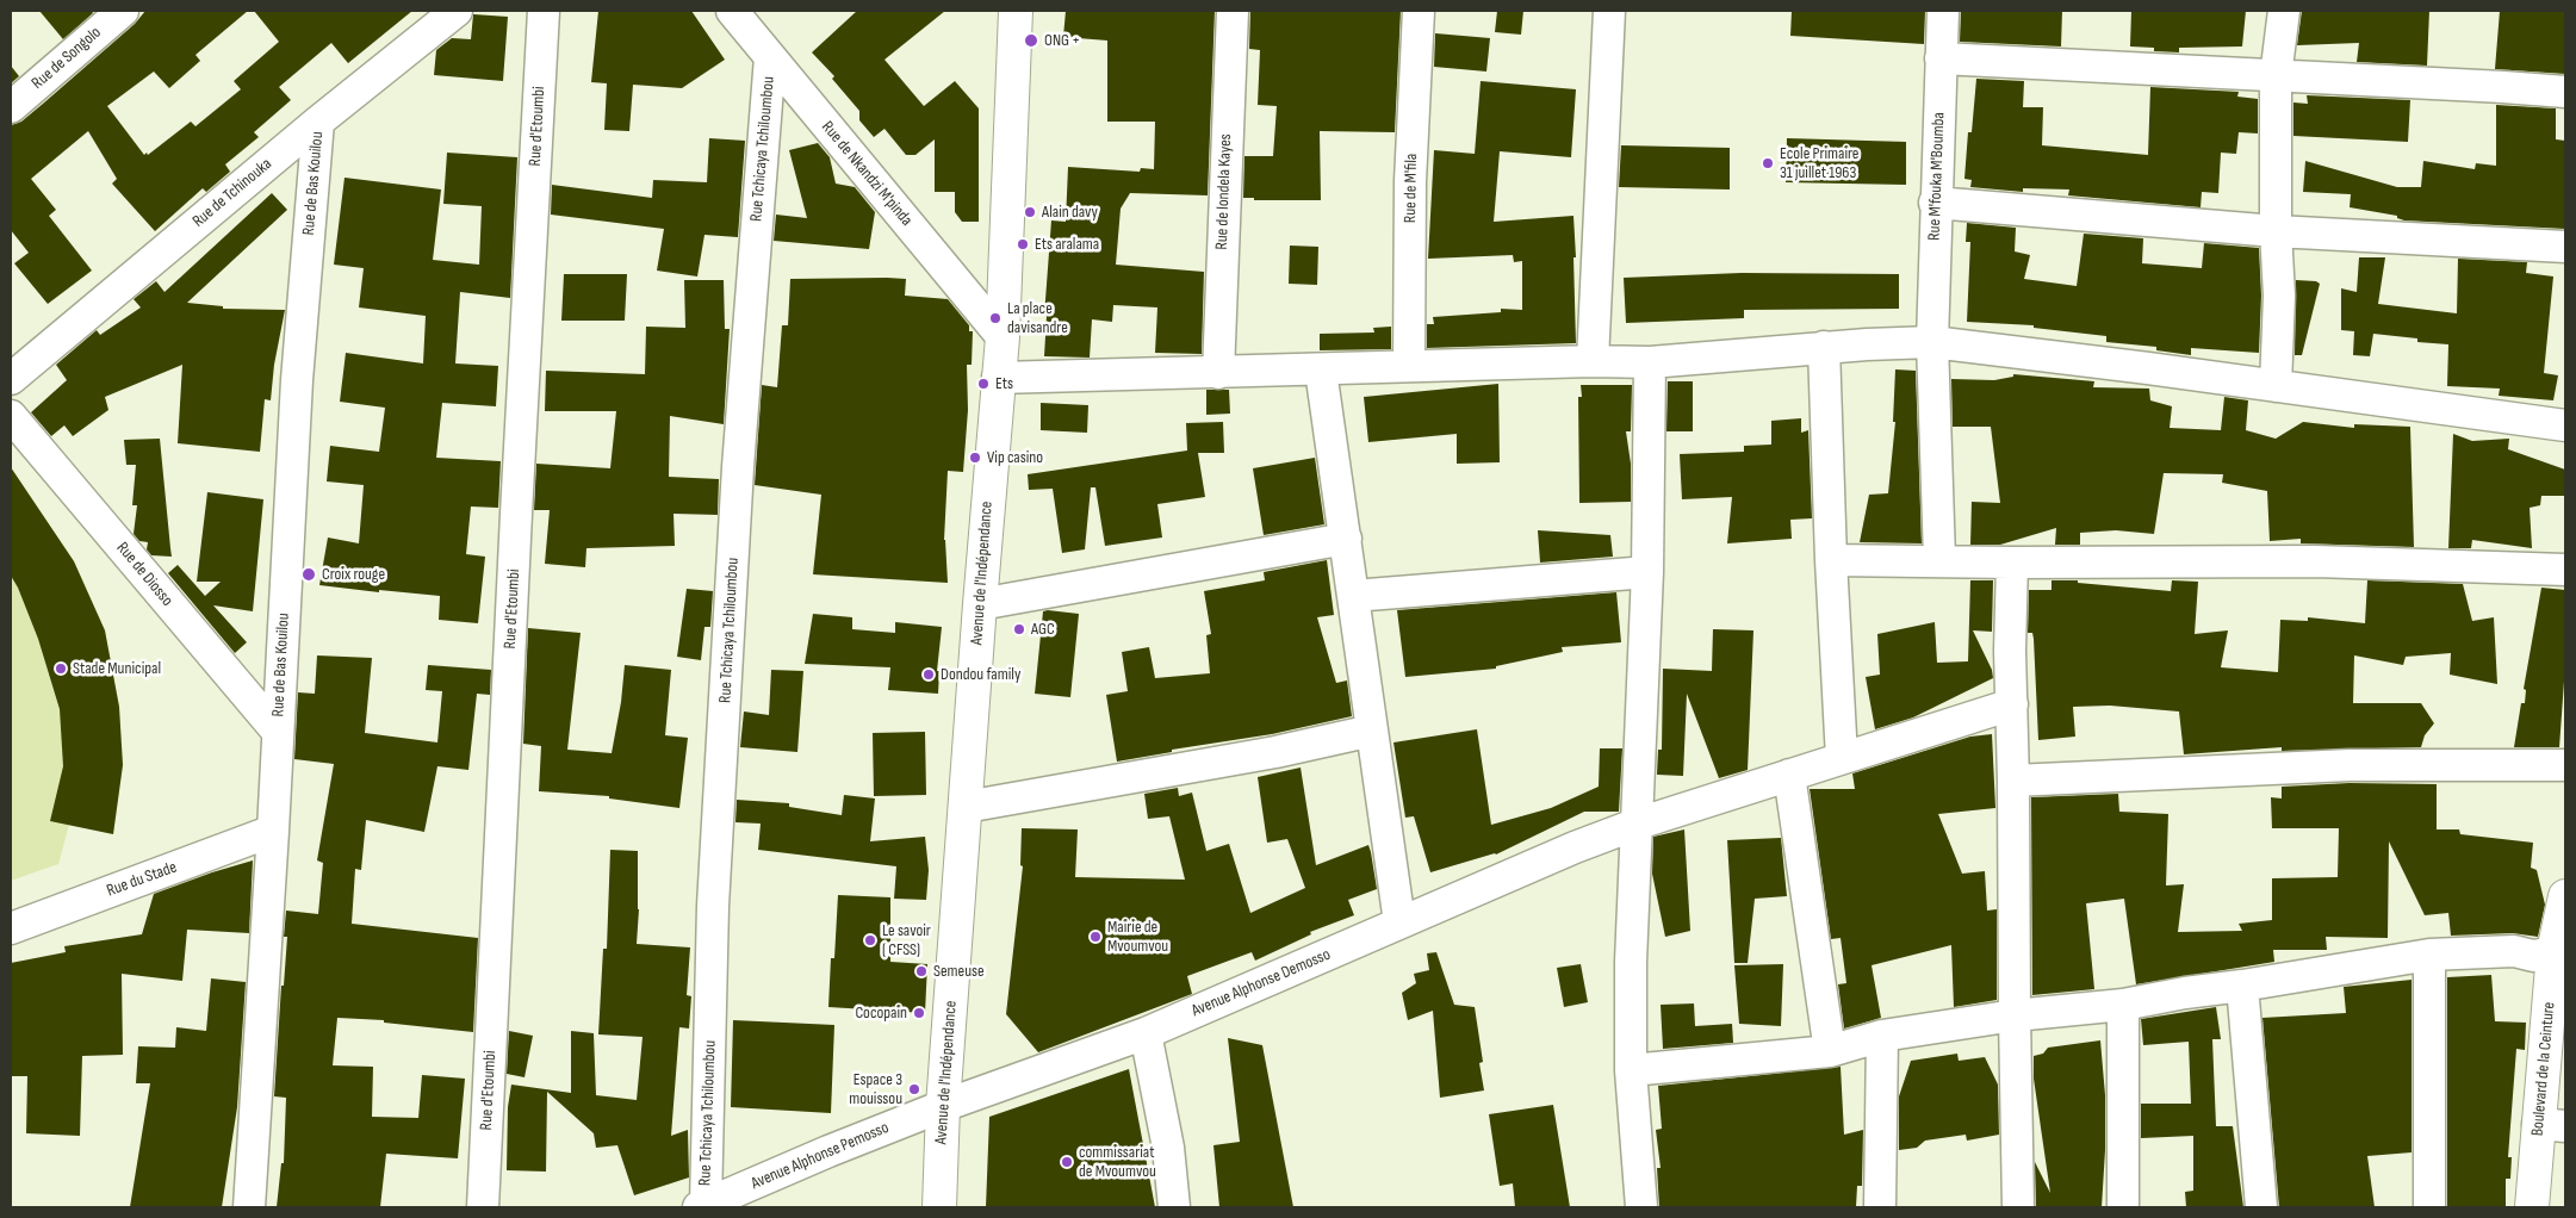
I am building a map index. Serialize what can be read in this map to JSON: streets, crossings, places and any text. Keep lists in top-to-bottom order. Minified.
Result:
{"streets":{"street":["Rue de Songolo","Rue d'Etoumbi","Rue Tchicaya Tchiloumbou","Rue de Nkandzi M'pinda","Rue M'fouka M'Boumba","Rue de Bas Kouilou","Rue de M'fila","Rue de londela Kayes","Rue de Tchinouka","Avenue de l'Indépendance","Rue de Diosso","Rue du Stade","Avenue Alphonse Demosso","Boulevard de la Ceinture","Avenue Alphonse Pemosso"]},"crossings":[["Rue Tchicaya Tchiloumbou","Rue de Nkandzi M'pinda"],["Rue Tchicaya Tchiloumbou","Avenue Alphonse Pemosso"],["Rue de Nkandzi M'pinda","Avenue de l'Indépendance"],["Rue de Bas Kouilou","Rue de Tchinouka"],["Rue de Bas Kouilou","Rue de Diosso"],["Rue de Bas Kouilou","Rue du Stade"],["Avenue de l'Indépendance","Avenue Alphonse Demosso"],["Avenue de l'Indépendance","Avenue Alphonse Pemosso"],["Avenue Alphonse Demosso","Avenue Alphonse Pemosso"]],"places":["ONG +","Ecole Primaire 31 juillet 1963","Alain davy","Ets aralama","La place davisandre","Ets","Vip casino","Croix rouge","AGC","Stade Municipal","Dondou family","Mairie de Mvoumvou","Le savoir ( CFSS)","Semeuse","Cocopain","Espace 3 mouissou","commissariat de Mvoumvou"]}
